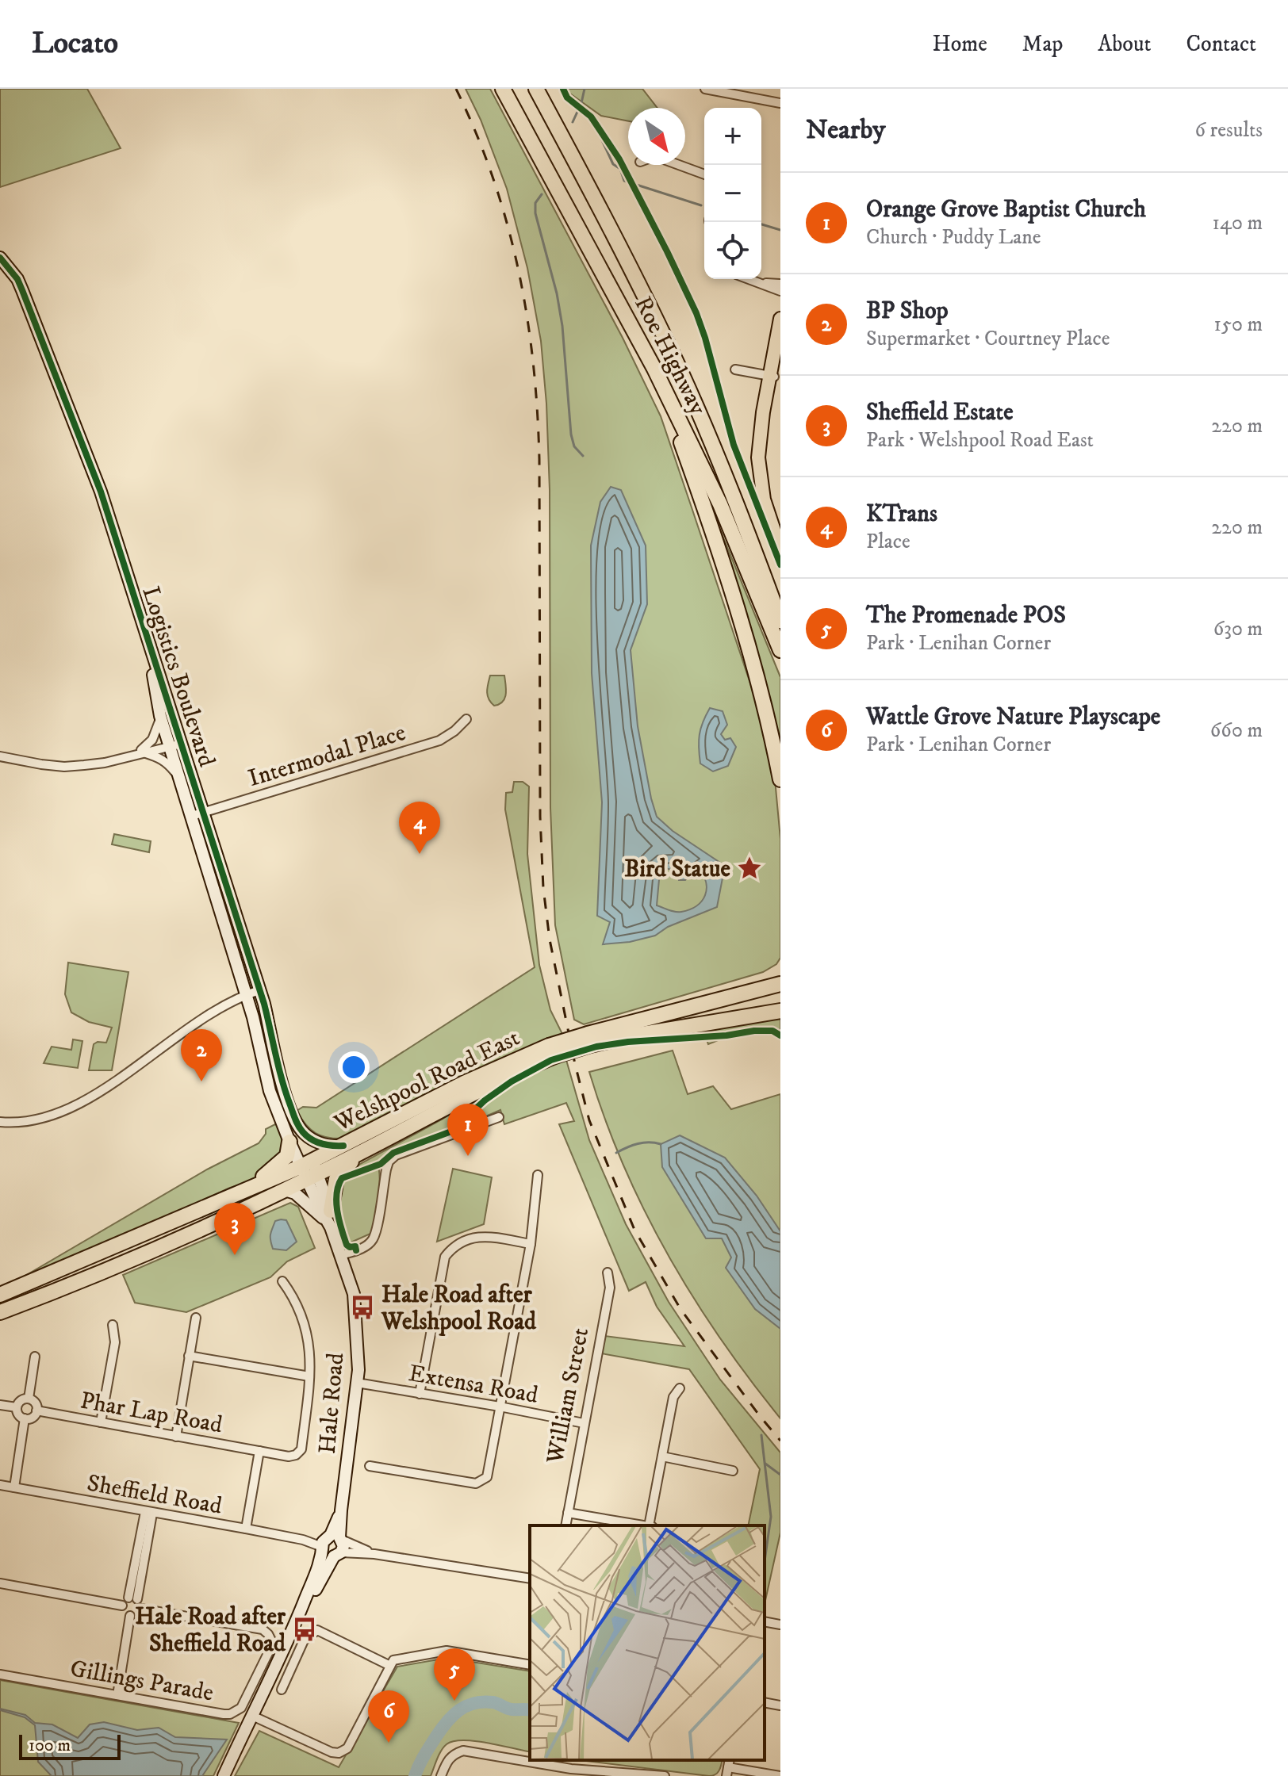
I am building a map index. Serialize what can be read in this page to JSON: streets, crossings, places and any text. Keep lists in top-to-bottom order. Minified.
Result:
{"streets":{"highway":["Roe Highway","Welshpool Road East"],"street":["Logistics Boulevard","Intermodal Place","Extensa Road","William Street","Hale Road","Phar Lap Road","Sheffield Road","Gillings Parade"]},"crossings":[["Logistics Boulevard","Intermodal Place"],["Logistics Boulevard","Welshpool Road East"],["Logistics Boulevard","Hale Road"],["Welshpool Road East","Hale Road"],["Extensa Road","William Street"],["Extensa Road","Hale Road"],["Hale Road","Sheffield Road"]],"places":{"place":["Bird Statue"],"bus stop":["Hale Road after Welshpool Road","Hale Road after Sheffield Road"]},"scale_bar":"100 m","north":"bottom right","page":{"header":"Locato","nav":["Home","Map","About","Contact"],"heading":["Nearby","6 results"],"map_buttons":["+","−"],"list":[{"mark":"1","name":"Orange Grove Baptist Church","note":"Church · Puddy Lane","value":"140 m"},{"mark":"2","name":"BP Shop","note":"Supermarket · Courtney Place","value":"150 m"},{"mark":"3","name":"Sheffield Estate","note":"Park · Welshpool Road East","value":"220 m"},{"mark":"4","name":"KTrans","note":"Place","value":"220 m"},{"mark":"5","name":"The Promenade POS","note":"Park · Lenihan Corner","value":"630 m"},{"mark":"6","name":"Wattle Grove Nature Playscape","note":"Park · Lenihan Corner","value":"660 m"}],"pins":["4","2","1","3","5","6"],"scale":"100 m"}}
